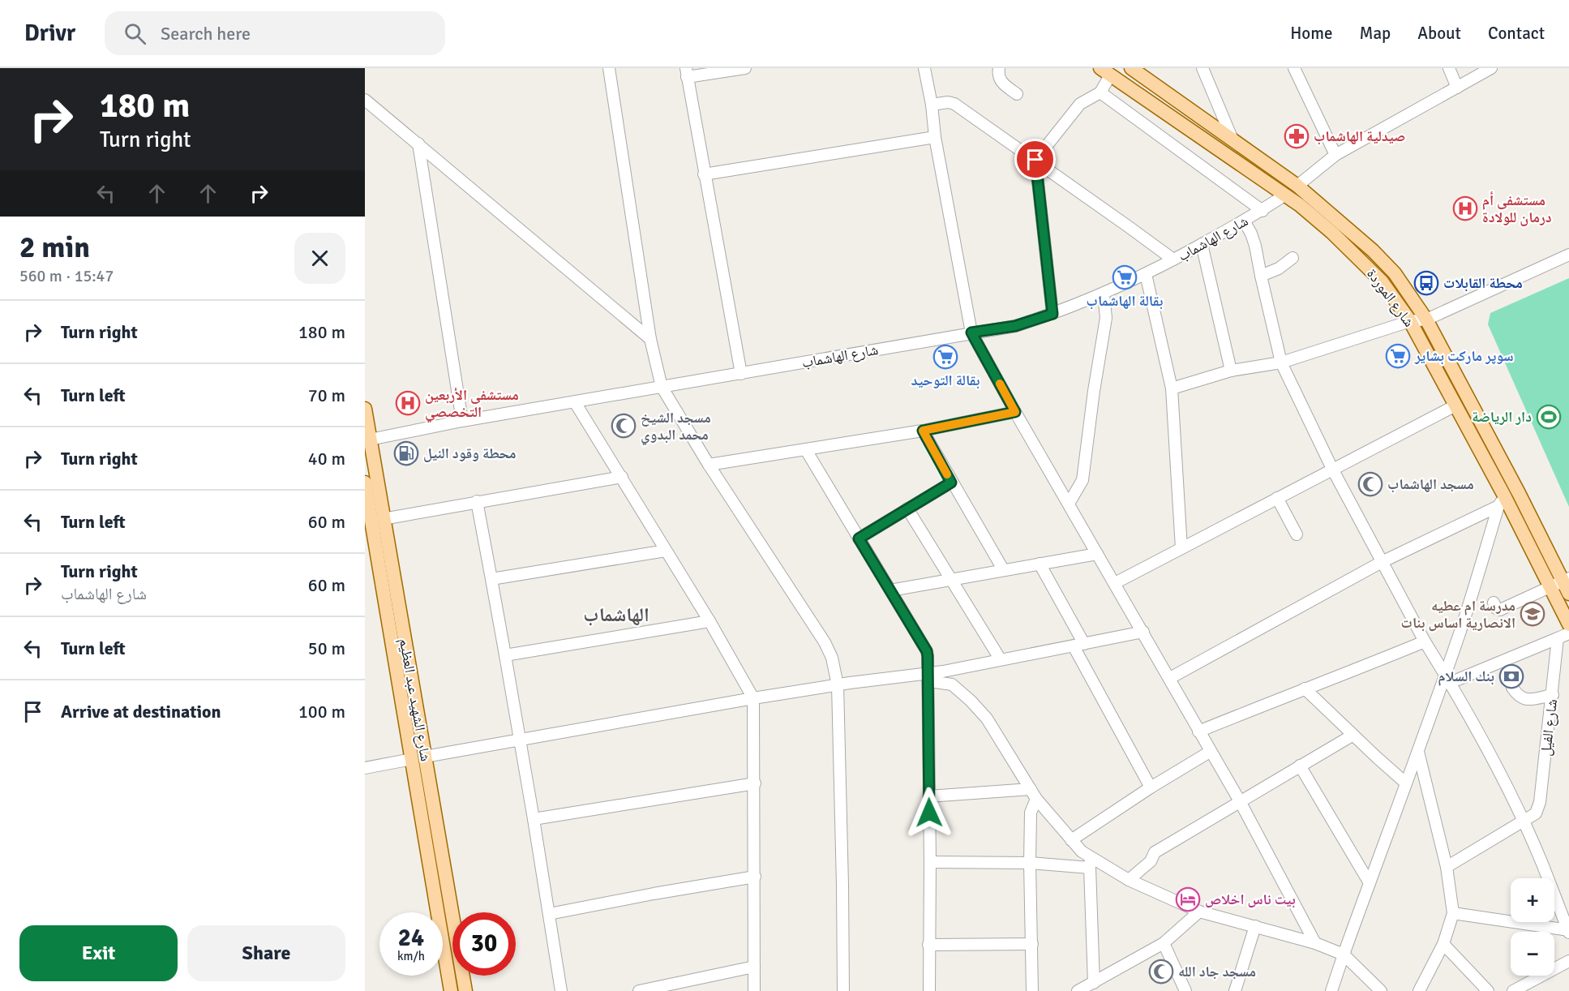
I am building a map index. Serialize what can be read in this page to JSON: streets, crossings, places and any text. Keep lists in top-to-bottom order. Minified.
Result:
{"streets":{"main road":["شارع الموردة","شارع الشهيد عبد العظيم"],"street":["شارع الهاشماب","شارع الفيل"]},"crossings":[["شارع الهاشماب","شارع الموردة"],["شارع الهاشماب","شارع الشهيد عبد العظيم"]],"districts":["الهاشماب"],"places":{"pharmacy":["صيدلية الهاشماب"],"hospital":["مستشفى أم درمان للولادة","مستشفى الأربعين التخصصي"],"supermarket":["بقالة الهاشماب","سوپر مارکت بشاير","بقالة التوحيد"],"bus stop":["محطة القابلات"],"sports":["دار الرياضة"],"mosque":["مسجد الشيخ محمد البدوي","مسجد الهاشماب","مسجد جاد الله"],"fuel station":["محطة وقود النيل"],"school or university":["مدرسة ام عطيه الانصارية اساس بنات"],"bank":["بنك السلام"],"hotel":["بيت ناس اخلاص"]},"page":{"header":"Drivr","search":"Search here","nav":["Home","Map","About","Contact"],"turn":["180 m","Turn right"],"heading":["2 min","560 m · 15:47"],"list":[{"name":"Turn right","value":"180 m"},{"name":"Turn left","value":"70 m"},{"name":"Turn right","value":"40 m"},{"name":"Turn left","value":"60 m"},{"name":"Turn right","note":"شارع الهاشماب","value":"60 m"},{"name":"Turn left","value":"50 m"},{"name":"Arrive at destination","value":"100 m"}],"map_buttons":["+","−"],"speed":"24 km/h","limit":"30","buttons":["Exit","Share"]}}
